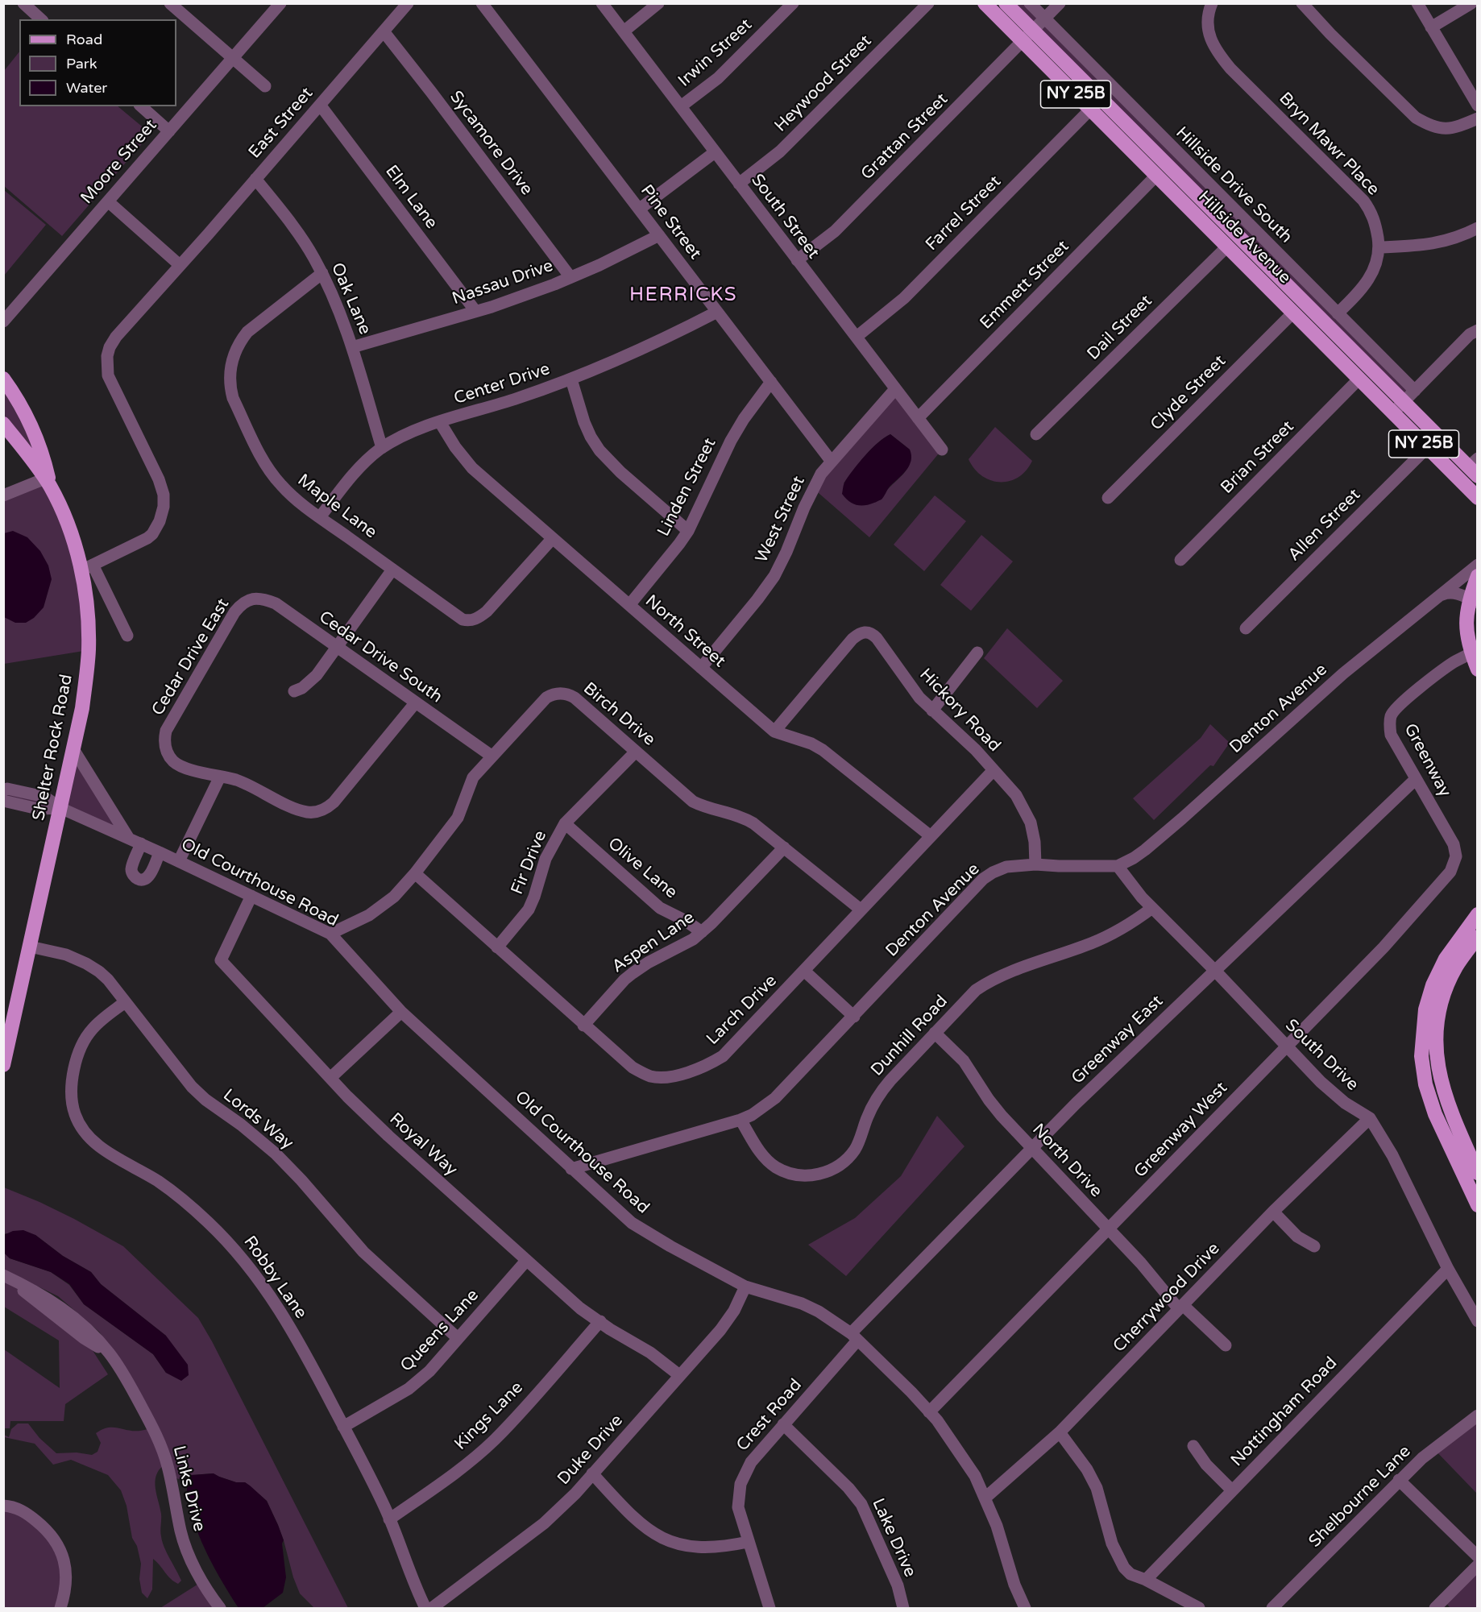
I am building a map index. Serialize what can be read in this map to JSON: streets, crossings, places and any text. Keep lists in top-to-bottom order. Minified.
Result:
{"streets":{"main road":["NY 25B","Hillside Avenue","Shelter Rock Road"],"street":["Irwin Street","Heywood Street","East Street","Grattan Street","Sycamore Drive","Bryn Mawr Place","Moore Street","Hillside Drive South","Elm Lane","Farrel Street","South Street","Pine Street","Nassau Drive","Emmett Street","Oak Lane","Dail Street","Center Drive","Clyde Street","Brian Street","Linden Street","Maple Lane","West Street","Allen Street","North Street","Cedar Drive East","Cedar Drive South","Denton Avenue","Hickory Road","Birch Drive","Greenway","Fir Drive","Olive Lane","Old Courthouse Road","Aspen Lane","Larch Drive","Dunhill Road","Greenway East","South Drive","Lords Way","Greenway West","Royal Way","North Drive","Robby Lane","Cherrywood Drive","Queens Lane","Nottingham Road","Crest Road","Kings Lane","Duke Drive","Links Drive","Shelbourne Lane","Lake Drive"]},"crossings":[["Irwin Street","South Street"],["Heywood Street","South Street"],["East Street","Sycamore Drive"],["East Street","Elm Lane"],["East Street","Oak Lane"],["East Street","Shelter Rock Road"],["Grattan Street","Hillside Drive South"],["Grattan Street","South Street"],["Grattan Street","Hillside Avenue"],["Sycamore Drive","Nassau Drive"],["Bryn Mawr Place","Hillside Drive South"],["Elm Lane","Nassau Drive"],["Farrel Street","South Street"],["Farrel Street","Hillside Avenue"],["South Street","Emmett Street"],["South Street","West Street"],["Pine Street","Nassau Drive"],["Pine Street","Center Drive"],["Pine Street","Linden Street"],["Pine Street","West Street"],["Hillside Avenue","Emmett Street"],["Hillside Avenue","Dail Street"],["Hillside Avenue","Clyde Street"],["Hillside Avenue","Brian Street"],["Hillside Avenue","Allen Street"],["Nassau Drive","Oak Lane"],["Oak Lane","Center Drive"],["Oak Lane","Maple Lane"],["Center Drive","Maple Lane"],["Center Drive","North Street"],["Linden Street","North Street"],["Maple Lane","North Street"],["West Street","North Street"],["North Street","Hickory Road"],["North Street","Larch Drive"],["Cedar Drive East","Cedar Drive South"],["Cedar Drive South","Birch Drive"],["Denton Avenue","Hickory Road"],["Denton Avenue","Old Courthouse Road"],["Denton Avenue","Dunhill Road"],["Denton Avenue","South Drive"],["Hickory Road","Larch Drive"],["Birch Drive","Fir Drive"],["Birch Drive","Old Courthouse Road"],["Birch Drive","Aspen Lane"],["Birch Drive","Larch Drive"],["Shelter Rock Road","Old Courthouse Road"],["Shelter Rock Road","Lords Way"],["Greenway","Greenway East"],["Greenway","Greenway West"],["Fir Drive","Olive Lane"],["Fir Drive","Larch Drive"],["Olive Lane","Aspen Lane"],["Old Courthouse Road","Greenway East"],["Old Courthouse Road","Greenway West"],["Old Courthouse Road","Royal Way"],["Old Courthouse Road","Cherrywood Drive"],["Old Courthouse Road","Crest Road"],["Old Courthouse Road","Duke Drive"],["Aspen Lane","Larch Drive"],["Dunhill Road","South Drive"],["Dunhill Road","North Drive"],["Greenway East","South Drive"],["Greenway East","North Drive"],["Greenway East","Crest Road"],["South Drive","Greenway West"],["South Drive","Cherrywood Drive"],["South Drive","Nottingham Road"],["Lords Way","Robby Lane"],["Lords Way","Queens Lane"],["Greenway West","North Drive"],["Royal Way","Queens Lane"],["Royal Way","Kings Lane"],["Royal Way","Duke Drive"],["North Drive","Cherrywood Drive"],["Robby Lane","Queens Lane"],["Robby Lane","Kings Lane"],["Crest Road","Lake Drive"]],"districts":["HERRICKS"],"legend":["Road","Park","Water"]}
